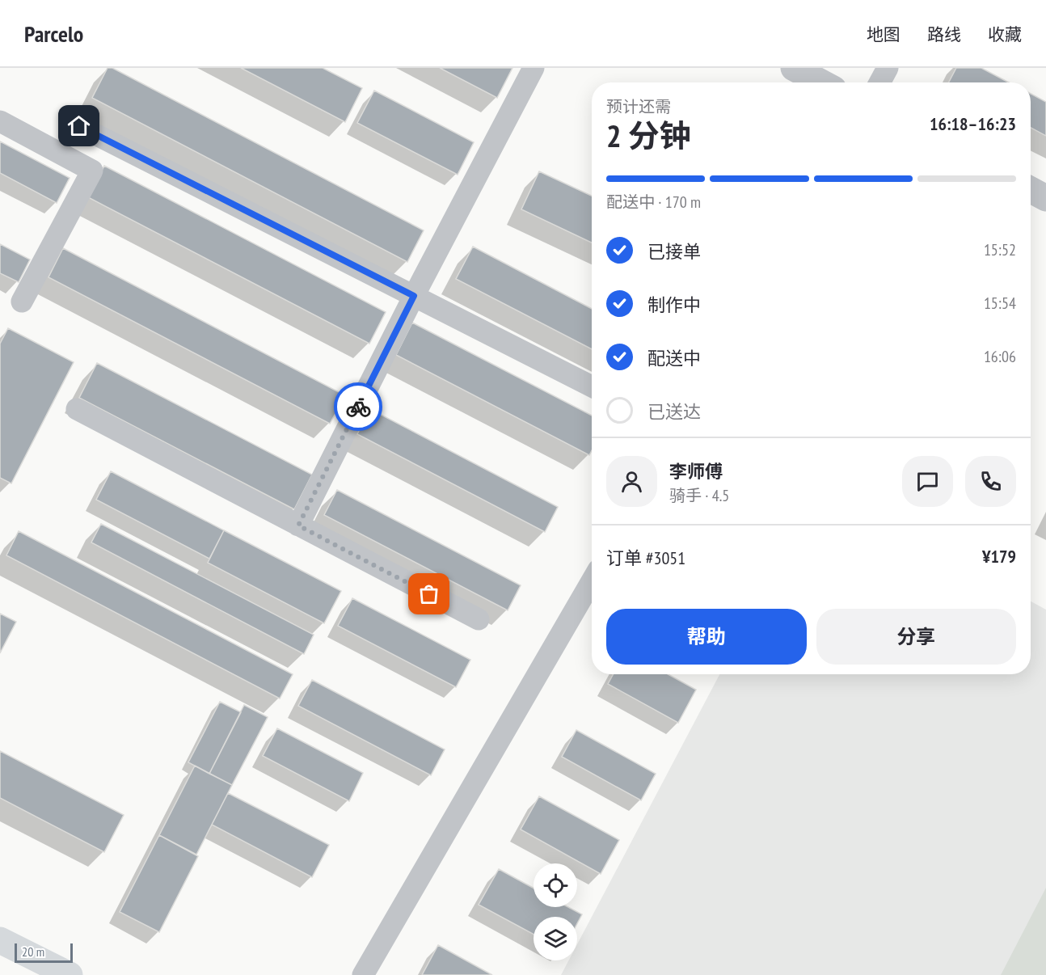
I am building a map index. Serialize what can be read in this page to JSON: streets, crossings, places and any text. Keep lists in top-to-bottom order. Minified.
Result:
{"scale_bar":"20 m","page":{"header":"Parcelo","nav":["地图","路线","收藏"],"heading":["2 分钟","预计还需","16:18–16:23"],"panel":["李师傅","骑手 · 4.5","订单 #3051","¥179"],"bar":"配送中 · 170 m","list":[["已接单","15:52"],["制作中","15:54"],["配送中","16:06"],"已送达"],"buttons":["帮助","分享"],"scale":"20 m"}}
